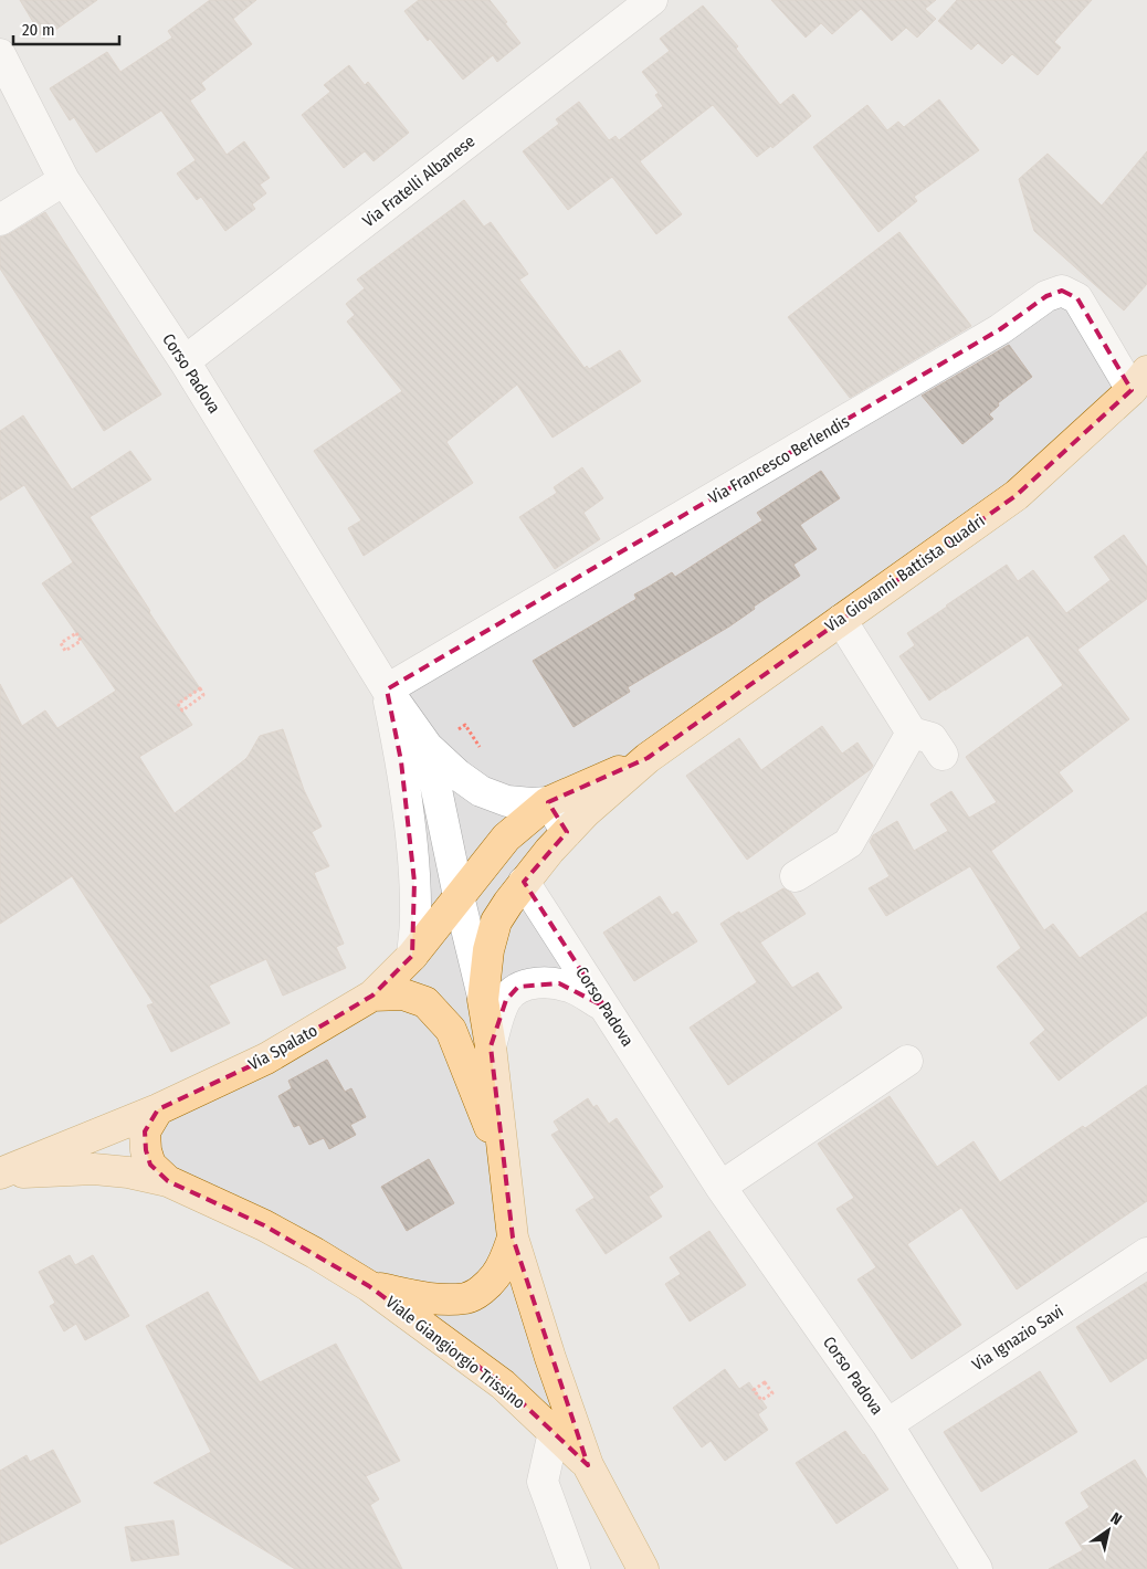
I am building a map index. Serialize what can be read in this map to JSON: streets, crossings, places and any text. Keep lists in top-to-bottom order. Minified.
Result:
{"streets":{"main road":["Via Giovanni Battista Quadri","Via Spalato","Viale Giangiorgio Trissino"],"street":["Via Fratelli Albanese","Corso Padova","Via Francesco Berlendis","Via Ignazio Savi"]},"crossings":[["Via Fratelli Albanese","Corso Padova"],["Corso Padova","Via Francesco Berlendis"],["Corso Padova","Via Giovanni Battista Quadri"],["Corso Padova","Via Spalato"],["Corso Padova","Via Ignazio Savi"],["Corso Padova","Viale Giangiorgio Trissino"],["Via Francesco Berlendis","Via Giovanni Battista Quadri"],["Via Giovanni Battista Quadri","Via Spalato"],["Via Giovanni Battista Quadri","Viale Giangiorgio Trissino"],["Via Spalato","Viale Giangiorgio Trissino"]],"scale_bar":"20 m","north":"top right"}
